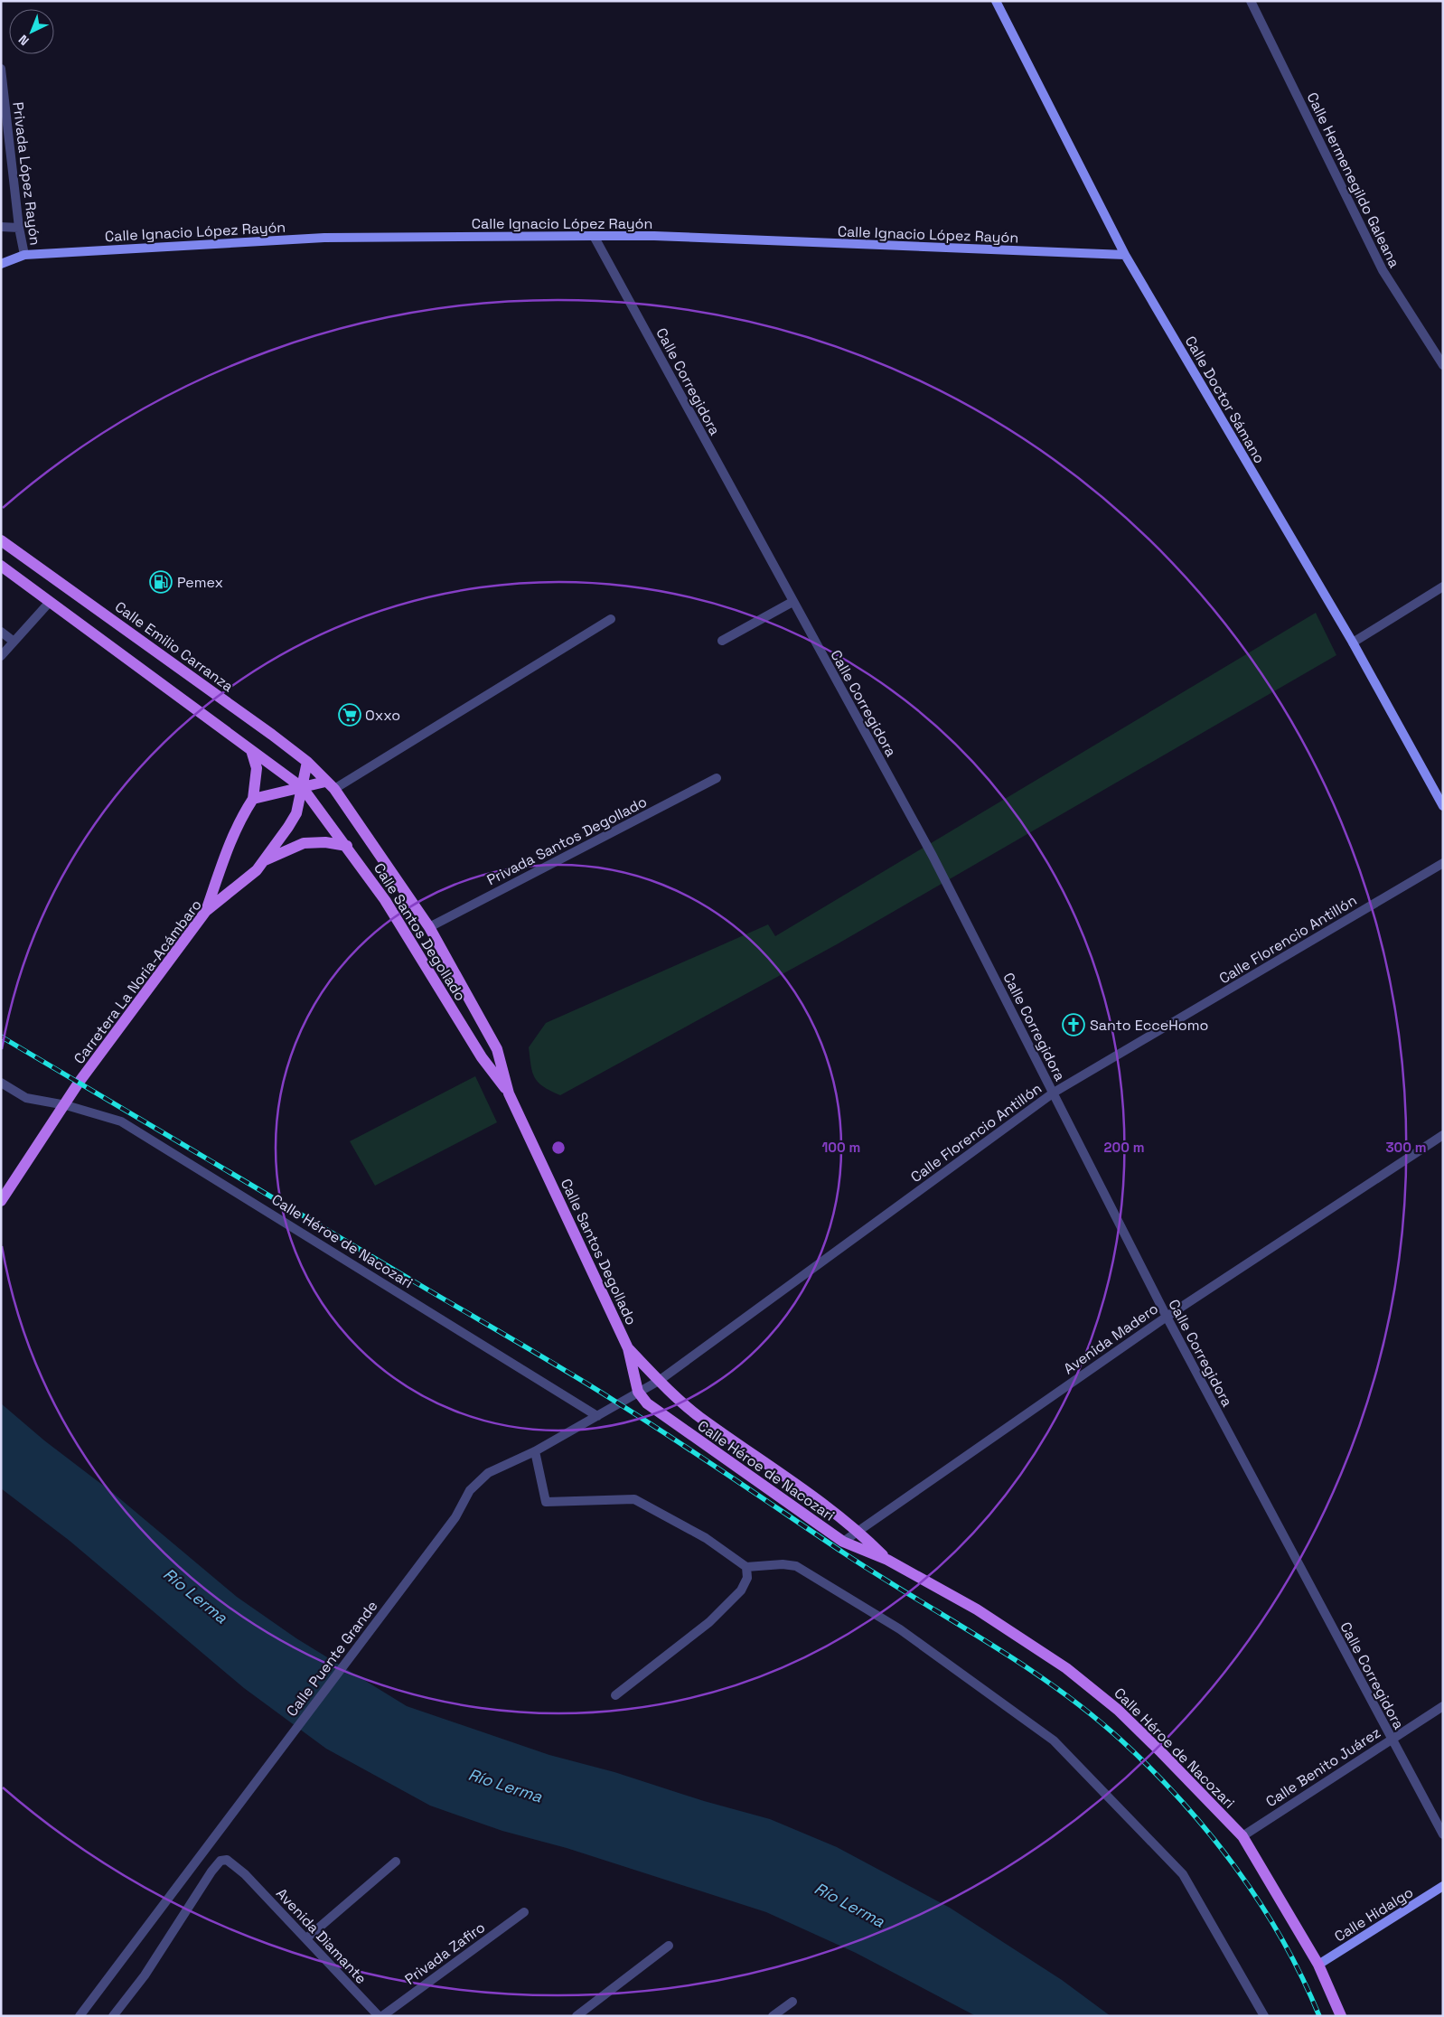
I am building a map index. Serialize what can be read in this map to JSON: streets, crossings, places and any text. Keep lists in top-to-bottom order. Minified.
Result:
{"streets":{"main road":["Calle Emilio Carranza","Calle Santos Degollado","Carretera La Noria-Acámbaro","Calle Héroe de Nacozari"],"street":["Privada López Rayón","Calle Hermenegildo Galeana","Calle Ignacio López Rayón","Calle Corregidora","Calle Doctor Sámano","Privada Santos Degollado","Calle Florencio Antillón","Avenida Madero","Calle Puente Grande","Calle Benito Juárez","Calle Hidalgo","Avenida Diamante","Privada Zafiro"]},"crossings":[["Privada López Rayón","Calle Ignacio López Rayón"],["Calle Ignacio López Rayón","Calle Corregidora"],["Calle Ignacio López Rayón","Calle Doctor Sámano"],["Calle Corregidora","Calle Florencio Antillón"],["Calle Corregidora","Avenida Madero"],["Calle Corregidora","Calle Benito Juárez"],["Calle Emilio Carranza","Calle Santos Degollado"],["Calle Emilio Carranza","Carretera La Noria-Acámbaro"],["Privada Santos Degollado","Calle Santos Degollado"],["Calle Santos Degollado","Calle Florencio Antillón"],["Calle Santos Degollado","Carretera La Noria-Acámbaro"],["Calle Santos Degollado","Calle Héroe de Nacozari"],["Calle Santos Degollado","Calle Puente Grande"],["Calle Florencio Antillón","Calle Héroe de Nacozari"],["Calle Florencio Antillón","Calle Puente Grande"],["Carretera La Noria-Acámbaro","Calle Héroe de Nacozari"],["Calle Héroe de Nacozari","Avenida Madero"],["Calle Héroe de Nacozari","Calle Puente Grande"],["Calle Héroe de Nacozari","Calle Benito Juárez"],["Calle Héroe de Nacozari","Calle Hidalgo"]],"water":["Río Lerma"],"places":{"fuel station":["Pemex"],"supermarket":["Oxxo"],"church":["Santo EcceHomo"]},"north":"bottom left","rings":["100 m","200 m","300 m"]}
